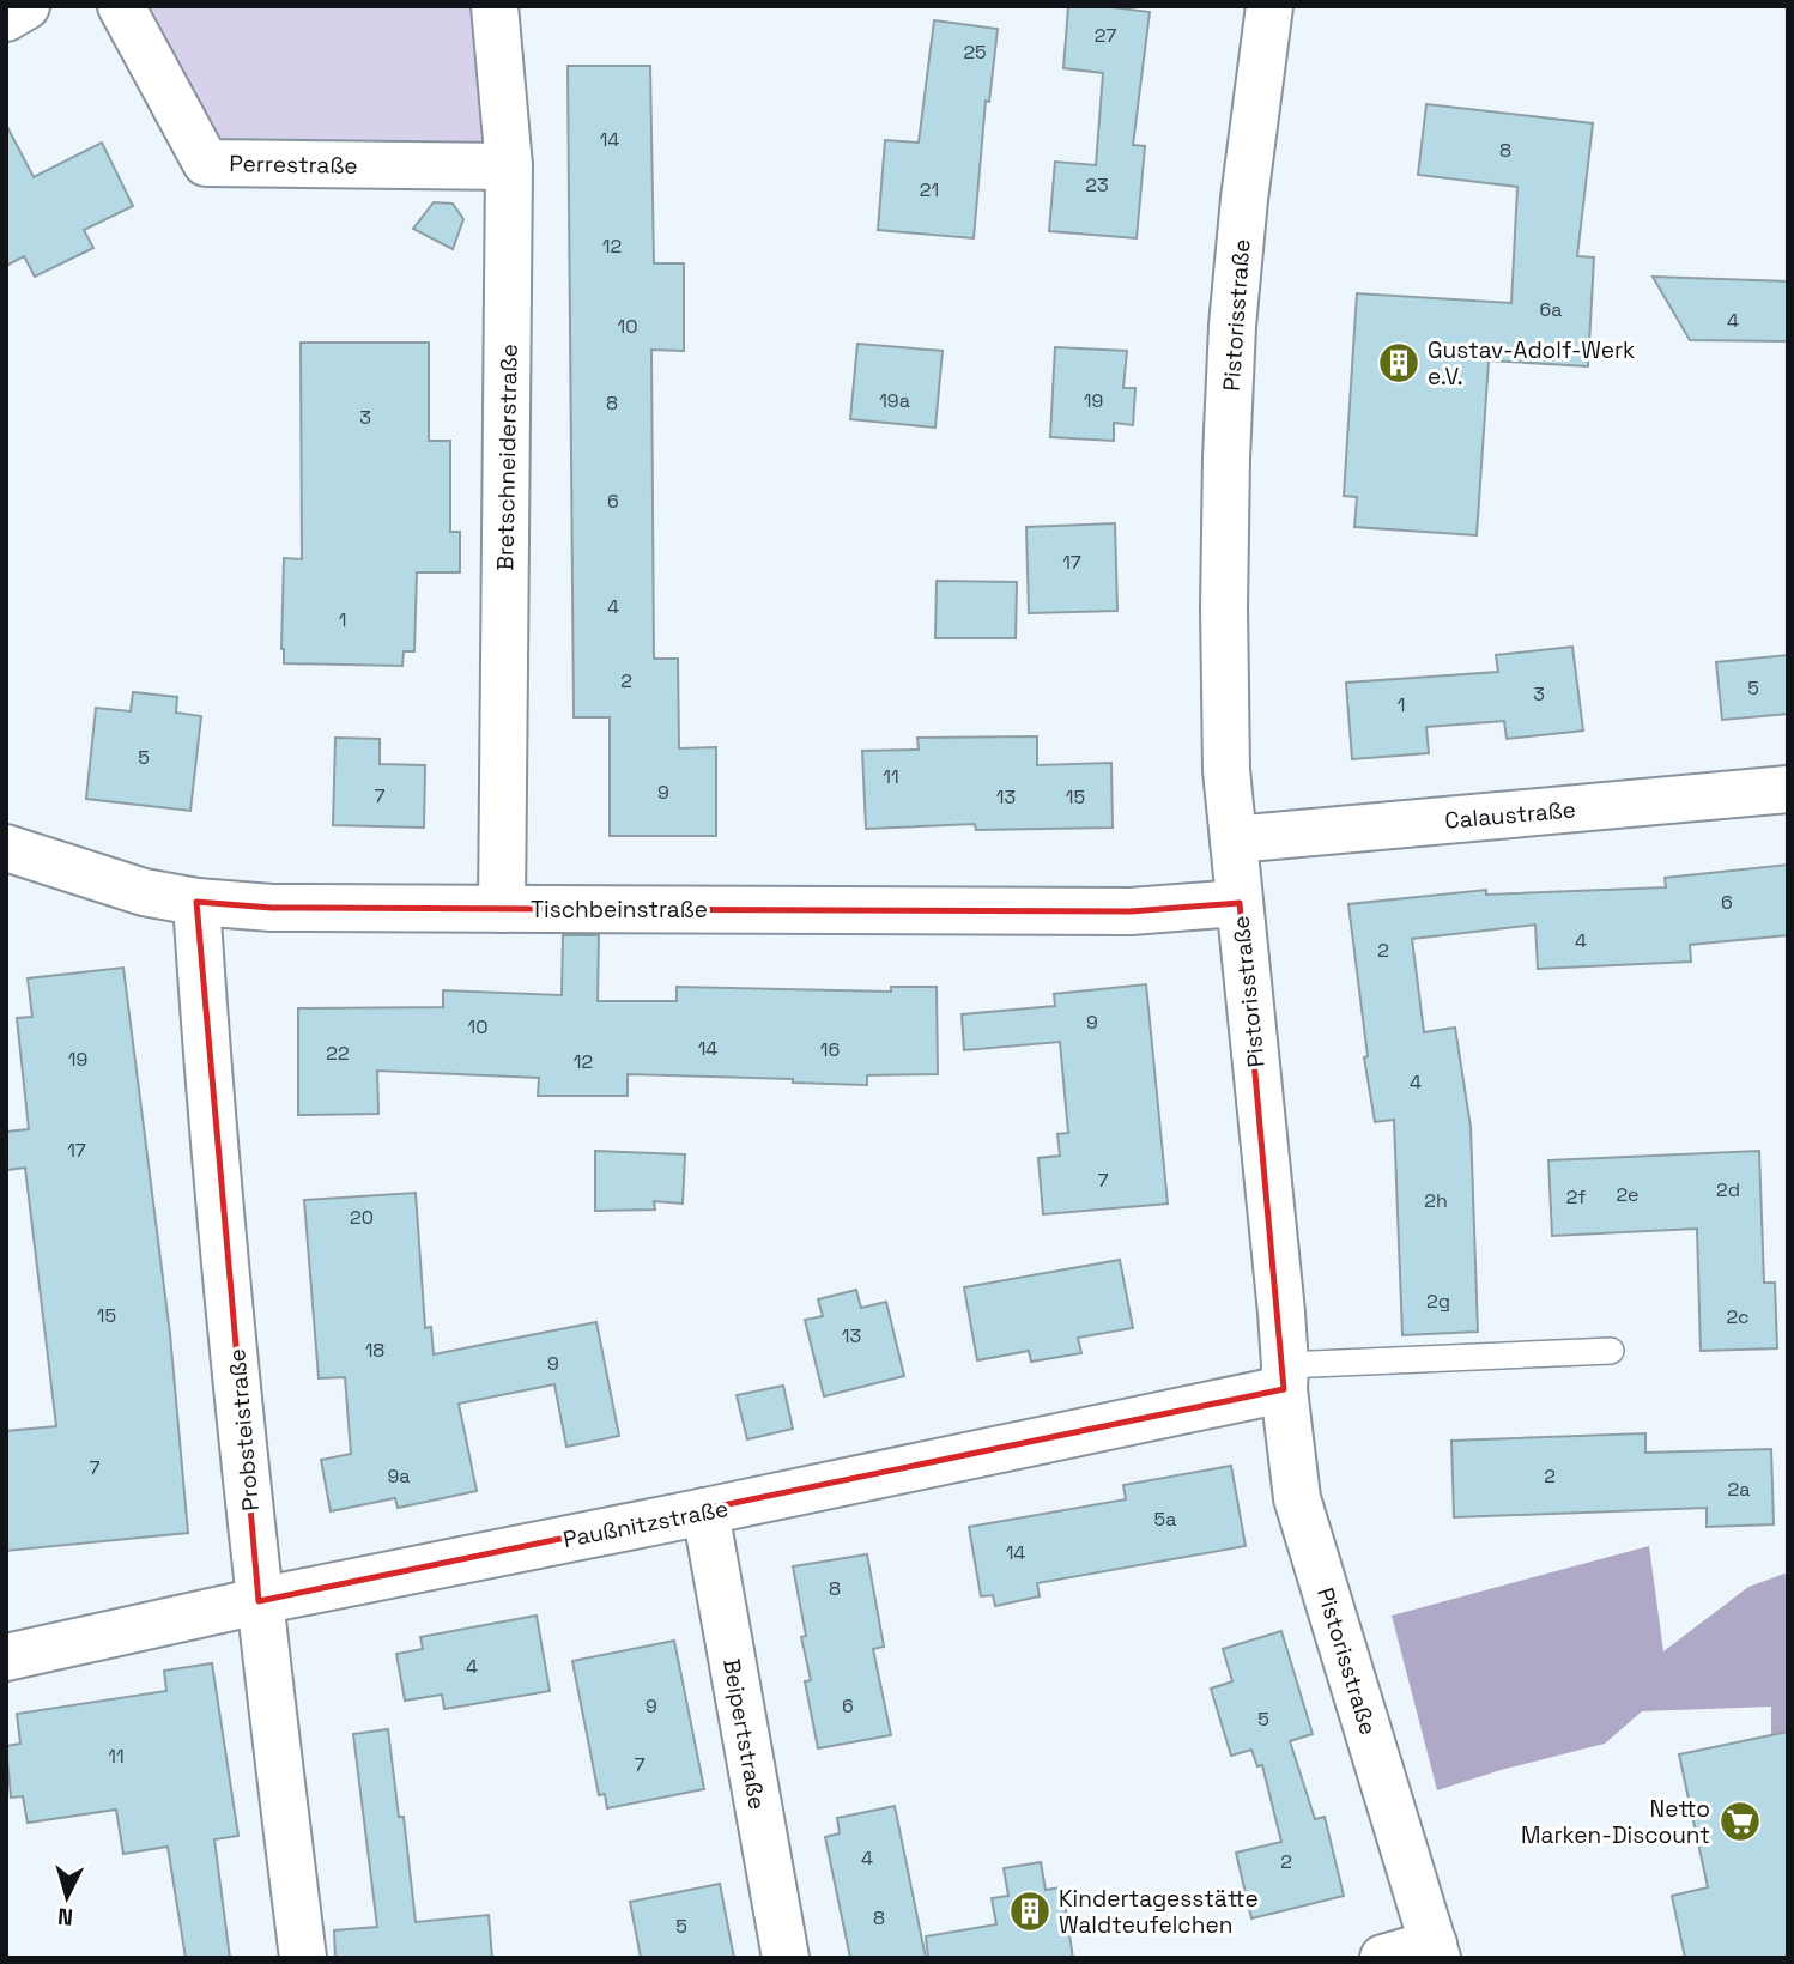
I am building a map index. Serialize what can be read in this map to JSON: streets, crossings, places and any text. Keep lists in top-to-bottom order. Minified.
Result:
{"streets":{"street":["Perrestraße","Pistorisstraße","Bretschneiderstraße","Calaustraße","Tischbeinstraße","Probsteistraße","Paußnitzstraße","Beipertstraße"]},"crossings":[["Perrestraße","Bretschneiderstraße"],["Pistorisstraße","Calaustraße"],["Pistorisstraße","Tischbeinstraße"],["Pistorisstraße","Paußnitzstraße"],["Bretschneiderstraße","Tischbeinstraße"],["Tischbeinstraße","Probsteistraße"],["Probsteistraße","Paußnitzstraße"],["Paußnitzstraße","Beipertstraße"]],"places":{"building":["Gustav-Adolf-Werk e.V.","Kindertagesstätte Waldteufelchen"],"supermarket":["Netto Marken-Discount"]},"house_numbers":["27","25","14","8","23","21","12","6a","4","10","19a","19","8","3","6","17","4","1","2","5","3","1","5","11","9","7","13","15","6","4","2","9","10","14","16","22","19","12","4","17","7","2d","2e","2f","2h","20","2g","15","2c","13","18","9","7","9a","2","2a","5a","14","8","4","9","6","5","11","7","4","2","8","5"],"north":"bottom"}
